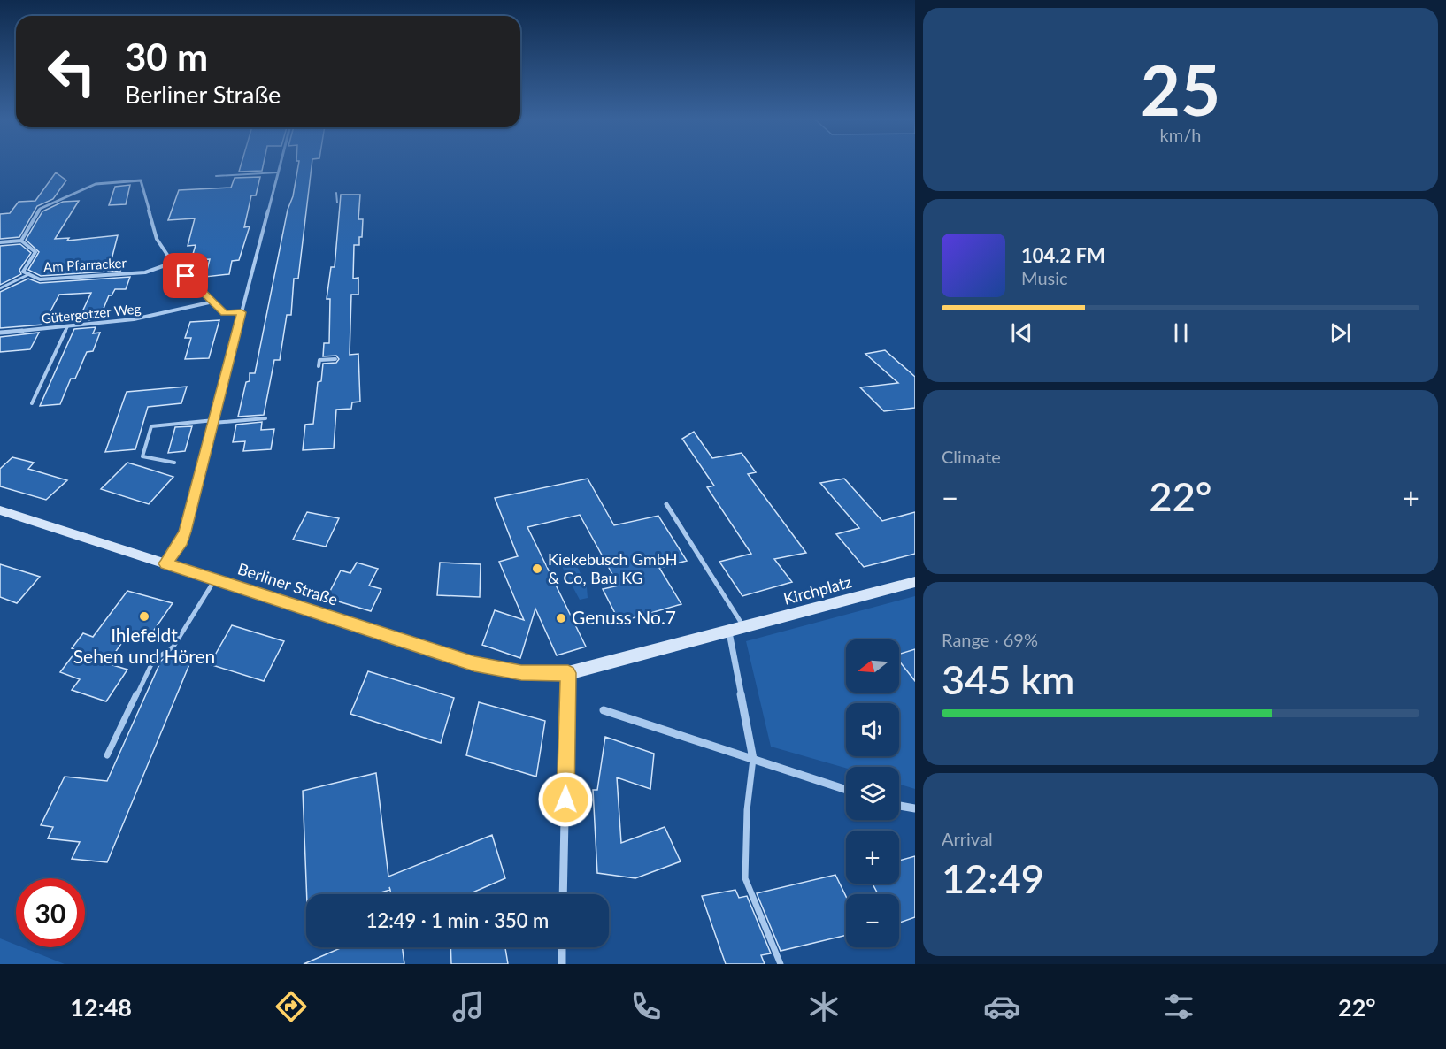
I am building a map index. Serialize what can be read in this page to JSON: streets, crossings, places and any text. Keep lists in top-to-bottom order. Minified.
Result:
{"streets":{"main road":["Berliner Straße","Kirchplatz"],"street":["Am Pfarracker","Gütergotzer Weg"]},"crossings":[["Berliner Straße","Kirchplatz"]],"places":["Kiekebusch GmbH & Co, Bau KG","Ihlefeldt Sehen und Hören","Genuss No.7"],"north":"left","page":{"tile":[["25","km/h"],"Climate",["Range · 69%","345 km"],["Arrival","12:49"]],"turn":["30 m","Berliner Straße"],"song":["104.2 FM","Music"],"heat":["−","22°","+"],"map_buttons":["+","−"],"limit":"30","trip":"12:49 · 1 min · 350 m","tabs":["12:48","22°"]}}
